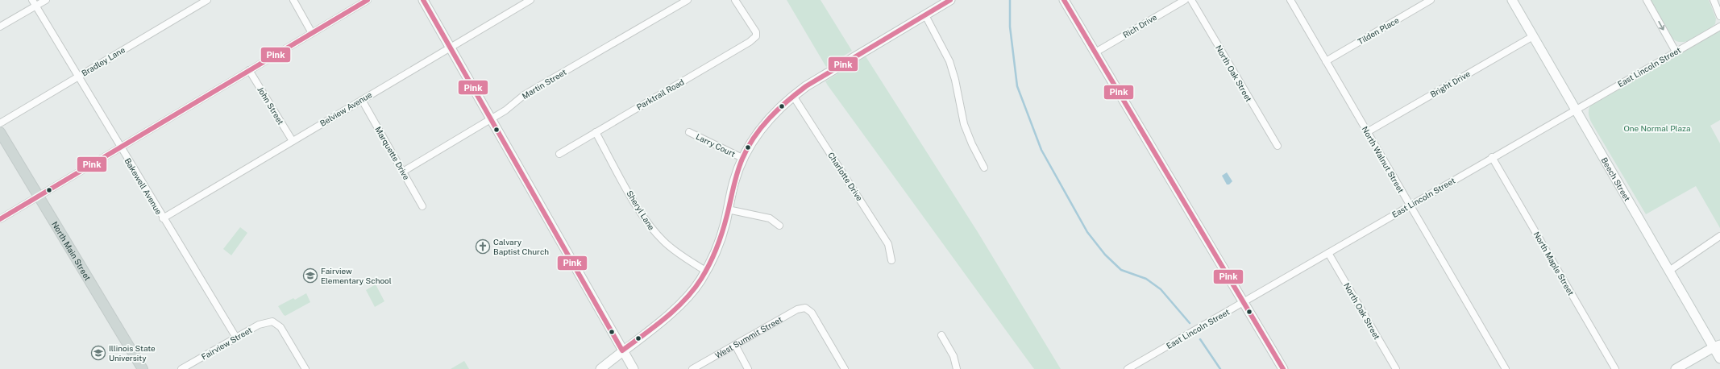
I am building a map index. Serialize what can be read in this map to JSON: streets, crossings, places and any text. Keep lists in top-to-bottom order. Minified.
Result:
{"streets":{"main road":["North Main Street"],"street":["Rich Drive","Tilden Place","Bradley Lane","East Lincoln Street","North Oak Street","Martin Street","Bright Drive","Parktrail Road","John Street","Belview Avenue","Larry Court","Marquette Drive","North Walnut Street","Charlotte Drive","Beech Street","Bakewell Avenue","Sheryl Lane","North Maple Street","West Summit Street","Fairview Street"]},"crossings":[["Tilden Place","North Walnut Street"],["Bradley Lane","Bakewell Avenue"],["East Lincoln Street","North Oak Street"],["East Lincoln Street","North Walnut Street"],["East Lincoln Street","Beech Street"],["East Lincoln Street","North Maple Street"],["Martin Street","Marquette Drive"],["Bright Drive","North Walnut Street"],["Bright Drive","Beech Street"],["Parktrail Road","Sheryl Lane"],["John Street","Belview Avenue"],["Belview Avenue","Marquette Drive"],["Belview Avenue","Bakewell Avenue"],["Bakewell Avenue","Fairview Street"]],"parks":["One Normal Plaza"],"places":{"church":["Calvary Baptist Church"],"school or university":["Fairview Elementary School","Illinois State University"]},"lines":["transit line Pink"]}
